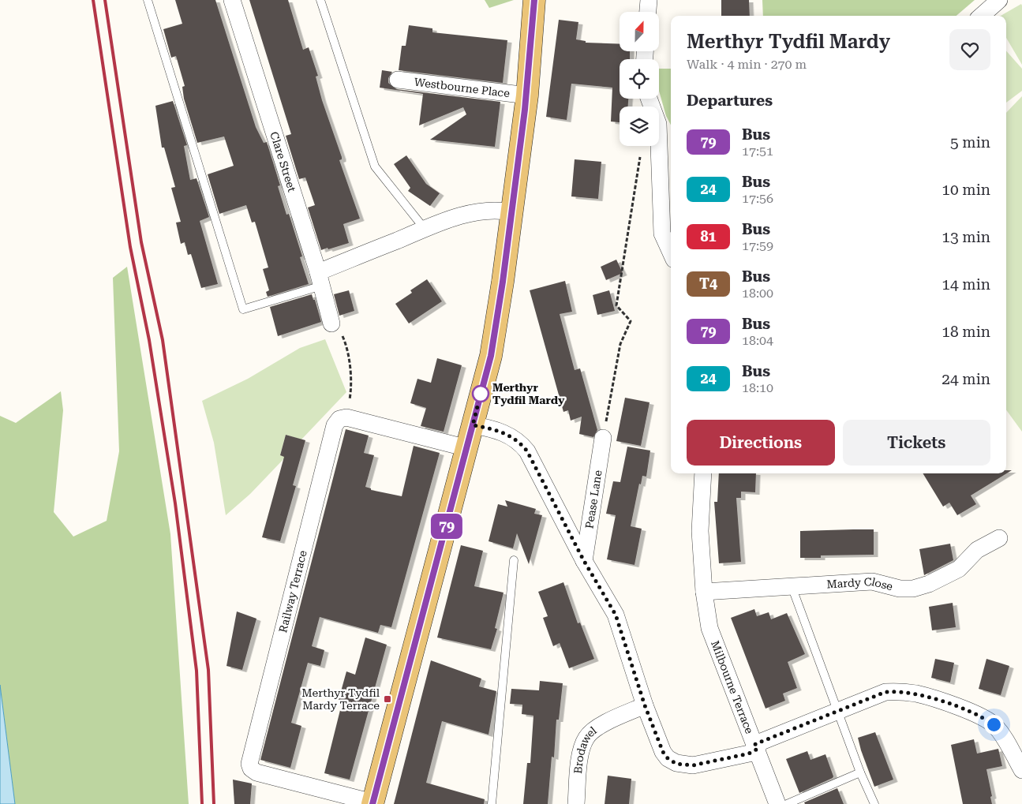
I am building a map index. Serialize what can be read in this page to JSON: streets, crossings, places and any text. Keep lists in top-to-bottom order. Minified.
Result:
{"streets":{"street":["Westbourne Place","Clare Street","Pease Lane","Mardy Close","Railway Terrace","Milbourne Terrace","Brodawel"]},"crossings":[["Mardy Close","Milbourne Terrace"]],"places":{"other":["Merthyr Tydfil Mardy"],"transit":["Merthyr Tydfil Mardy Terrace"]},"lines":["bus line 79"],"north":"top","page":{"on_map":"79","heading":[["Merthyr Tydfil Mardy","Walk · 4 min · 270 m"],"Departures"],"list":[{"mark":"79","name":"Bus","note":"17:51","value":"5 min"},{"mark":"24","name":"Bus","note":"17:56","value":"10 min"},{"mark":"81","name":"Bus","note":"17:59","value":"13 min"},{"mark":"T4","name":"Bus","note":"18:00","value":"14 min"},{"mark":"79","name":"Bus","note":"18:04","value":"18 min"},{"mark":"24","name":"Bus","note":"18:10","value":"24 min"}],"buttons":["Directions","Tickets"]}}
